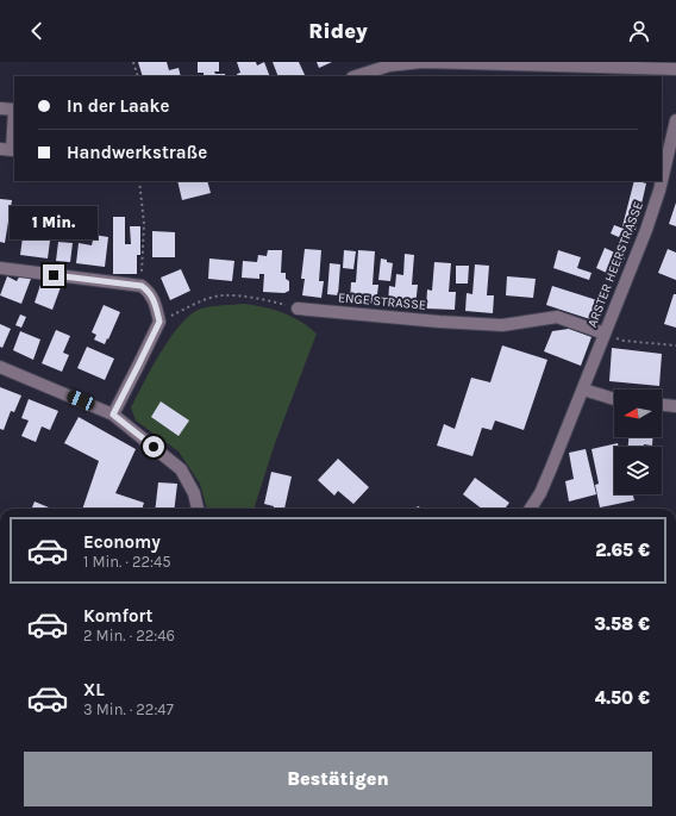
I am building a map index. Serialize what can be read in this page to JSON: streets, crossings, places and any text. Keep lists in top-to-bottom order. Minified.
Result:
{"streets":{"street":["ARSTER HEERSTRASSE","ENGE STRASSE"]},"crossings":[["ARSTER HEERSTRASSE","ENGE STRASSE"]],"north":"left","page":{"header":"Ridey","banner":["In der Laake","Handwerkstraße"],"bubble":"1 Min.","list":[{"name":"Economy","note":"1 Min. · 22:45","value":"2.65 €"},{"name":"Komfort","note":"2 Min. · 22:46","value":"3.58 €"},{"name":"XL","note":"3 Min. · 22:47","value":"4.50 €"}],"buttons":"Bestätigen"}}
